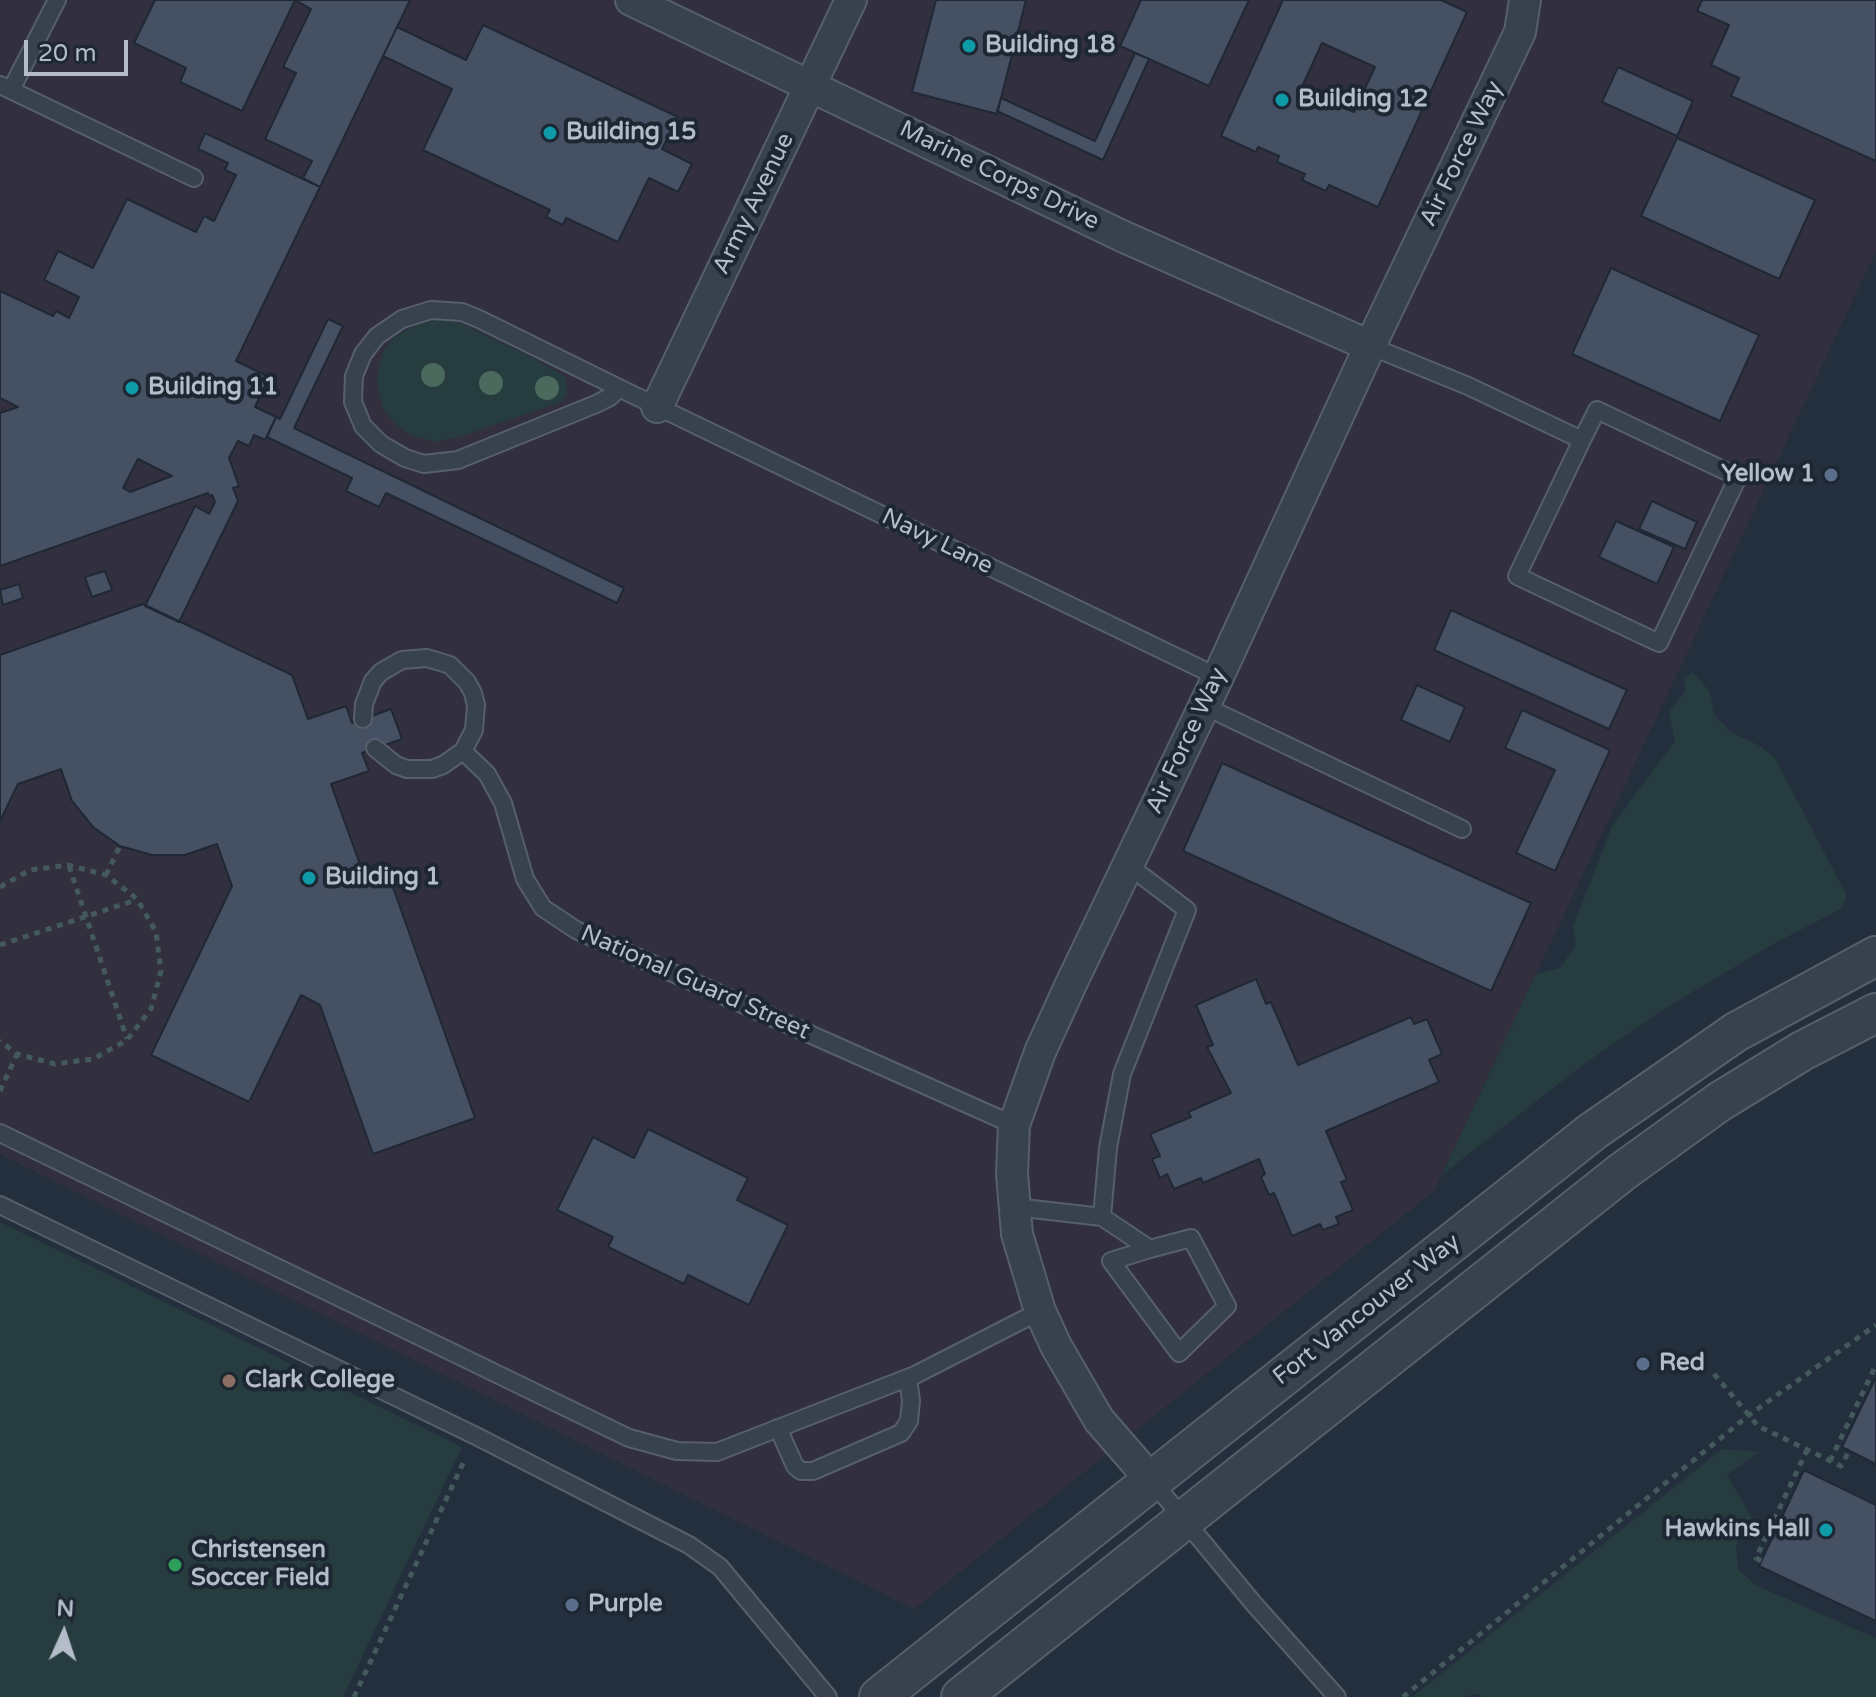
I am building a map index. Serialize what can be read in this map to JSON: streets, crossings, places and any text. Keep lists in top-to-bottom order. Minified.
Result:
{"streets":{"street":["Air Force Way","Marine Corps Drive","Army Avenue","Fort Vancouver Way"],"lane":["Navy Lane","National Guard Street"]},"crossings":[["Air Force Way","Marine Corps Drive"],["Air Force Way","Navy Lane"],["Air Force Way","National Guard Street"],["Air Force Way","Fort Vancouver Way"],["Marine Corps Drive","Army Avenue"],["Army Avenue","Navy Lane"]],"places":["Building 18","Building 12","Building 15","Building 11","Yellow 1","Building 1","Red","Clark College","Hawkins Hall","Christensen Soccer Field","Purple"],"scale_bar":"20 m","north":"top"}
